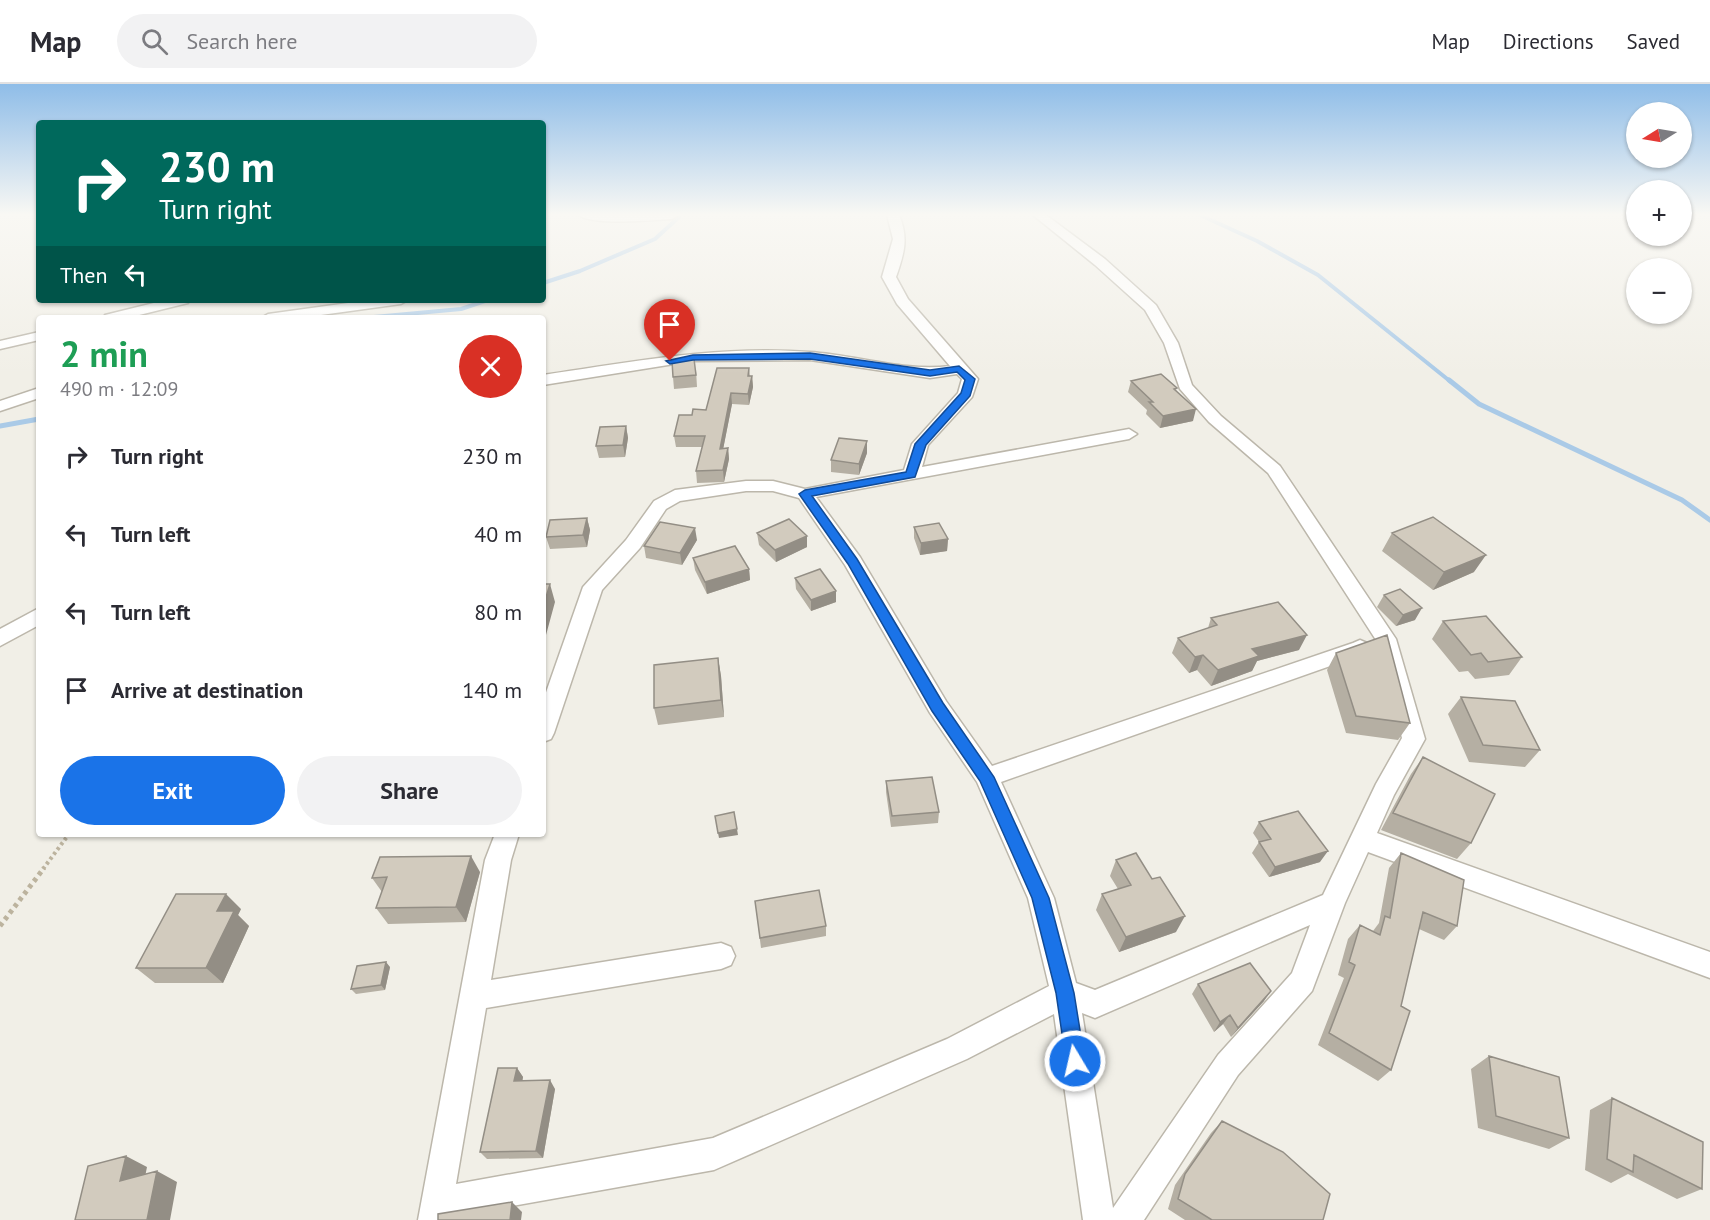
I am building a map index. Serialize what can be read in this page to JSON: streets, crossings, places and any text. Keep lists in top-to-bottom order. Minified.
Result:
{"north":"left","page":{"header":"Map","search":"Search here","nav":["Map","Directions","Saved"],"map_buttons":["+","−"],"turn":["230 m","Turn right"],"then":"Then","heading":["2 min","490 m · 12:09"],"list":[{"name":"Turn right","value":"230 m"},{"name":"Turn left","value":"40 m"},{"name":"Turn left","value":"80 m"},{"name":"Arrive at destination","value":"140 m"}],"buttons":["Exit","Share"]}}
